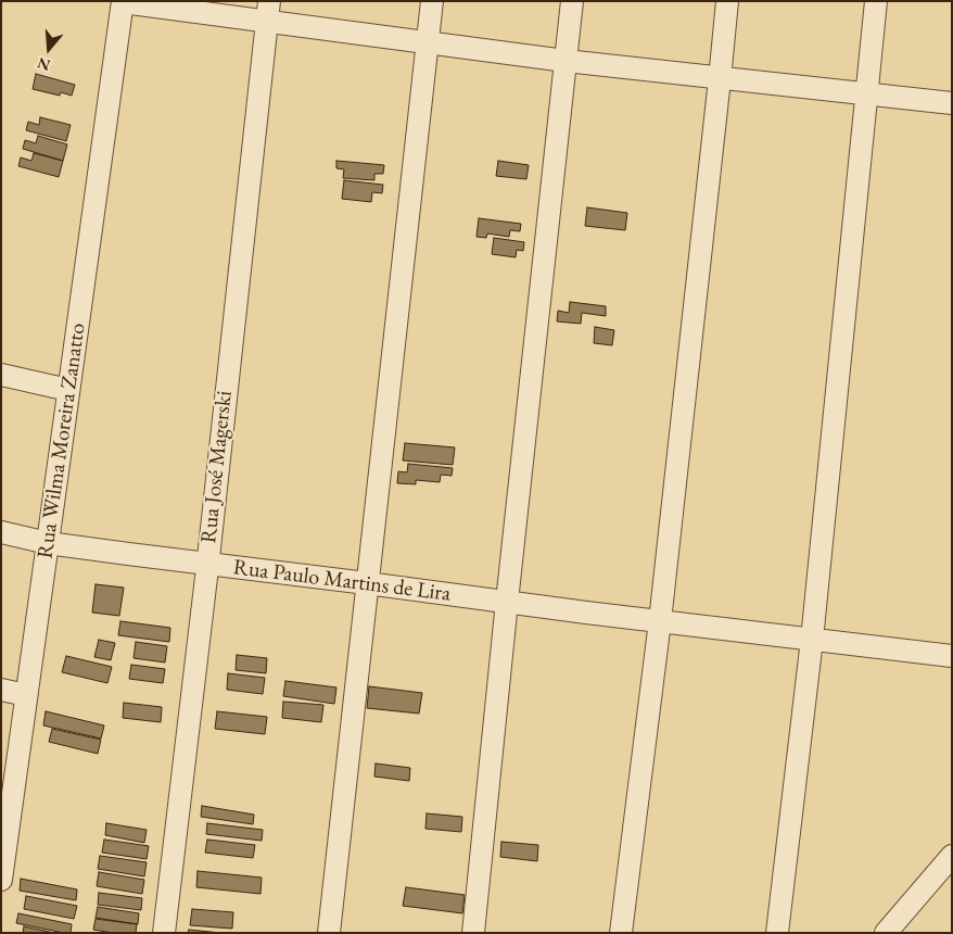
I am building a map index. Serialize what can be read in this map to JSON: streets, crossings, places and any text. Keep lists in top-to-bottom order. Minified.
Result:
{"streets":{"street":["Rua Wilma Moreira Zanatto","Rua José Magerski","Rua Paulo Martins de Lira"]},"crossings":[["Rua Wilma Moreira Zanatto","Rua Paulo Martins de Lira"],["Rua José Magerski","Rua Paulo Martins de Lira"]],"north":"bottom"}
